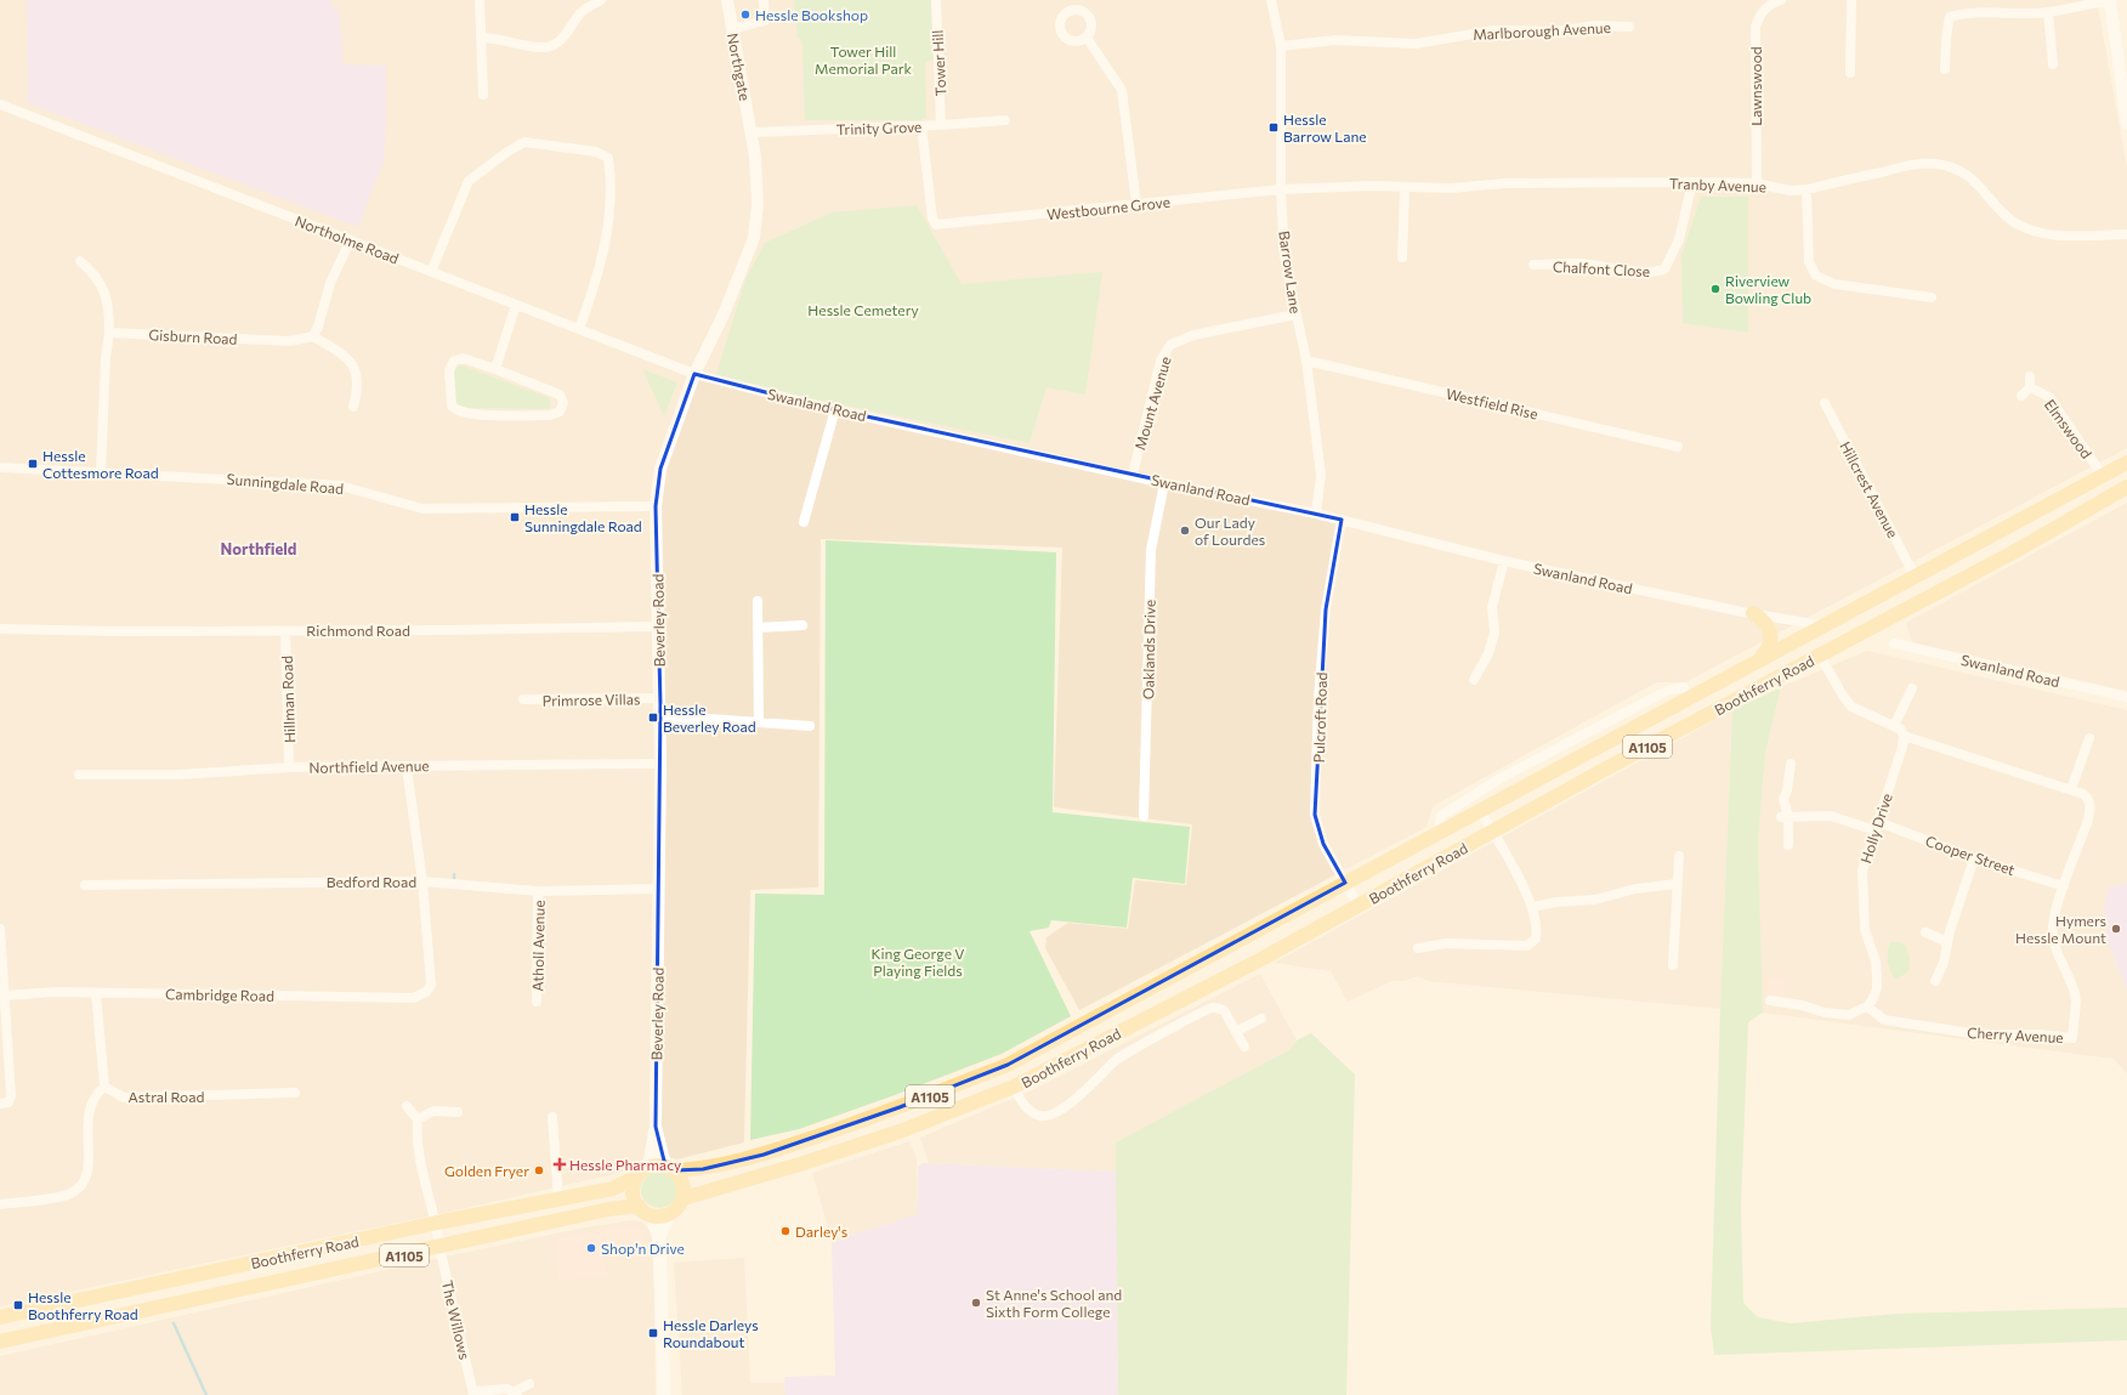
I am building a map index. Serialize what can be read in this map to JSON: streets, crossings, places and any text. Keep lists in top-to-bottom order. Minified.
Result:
{"streets":{"main road":["Boothferry Road","A1105"],"street":["Marlborough Avenue","Tower Hill","Northgate","Lawnswood","Trinity Grove","Tranby Avenue","Westbourne Grove","Northolme Road","Chalfont Close","Barrow Lane","Gisburn Road","Mount Avenue","Westfield Rise","Swanland Road","Elmswood","Sunningdale Road","Hillcrest Avenue","Beverley Road","Richmond Road","Oaklands Drive","Hillman Road","Primrose Villas","Pulcroft Road","Northfield Avenue","Holly Drive","Cooper Street","Bedford Road","Atholl Avenue","Cambridge Road","Cherry Avenue","Astral Road","The Willows"]},"crossings":[["Marlborough Avenue","Barrow Lane"],["Tower Hill","Trinity Grove"],["Northgate","Trinity Grove"],["Northgate","Beverley Road"],["Lawnswood","Tranby Avenue"],["Trinity Grove","Westbourne Grove"],["Trinity Grove","Beverley Road"],["Tranby Avenue","Westbourne Grove"],["Tranby Avenue","Chalfont Close"],["Tranby Avenue","Barrow Lane"],["Westbourne Grove","Barrow Lane"],["Northolme Road","Swanland Road"],["Northolme Road","Beverley Road"],["Barrow Lane","Mount Avenue"],["Barrow Lane","Westfield Rise"],["Barrow Lane","Swanland Road"],["Mount Avenue","Swanland Road"],["Swanland Road","Beverley Road"],["Swanland Road","Oaklands Drive"],["Swanland Road","Boothferry Road"],["Swanland Road","Pulcroft Road"],["Elmswood","Boothferry Road"],["Sunningdale Road","Beverley Road"],["Hillcrest Avenue","Boothferry Road"],["Beverley Road","Richmond Road"],["Beverley Road","Boothferry Road"],["Beverley Road","Primrose Villas"],["Beverley Road","Northfield Avenue"],["Beverley Road","Bedford Road"],["Richmond Road","Hillman Road"],["Boothferry Road","Pulcroft Road"],["Boothferry Road","The Willows"],["Hillman Road","Northfield Avenue"],["Holly Drive","Cooper Street"],["Holly Drive","Cherry Avenue"],["Cooper Street","Cherry Avenue"],["Bedford Road","Atholl Avenue"],["Bedford Road","Cambridge Road"]],"districts":["Northfield"],"parks":["Tower Hill Memorial Park","Hessle Cemetery","King George V Playing Fields"],"places":{"other":["Hessle Bookshop","Riverview Bowling Club","Our Lady of Lourdes","Hymers Hessle Mount","Golden Fryer","Darley's","Shop'n Drive","St Anne's School and Sixth Form College"],"transit":["Hessle Barrow Lane","Hessle Cottesmore Road","Hessle Sunningdale Road","Hessle Beverley Road","Hessle Boothferry Road","Hessle Darleys Roundabout"],"health":["Hessle Pharmacy"]}}
